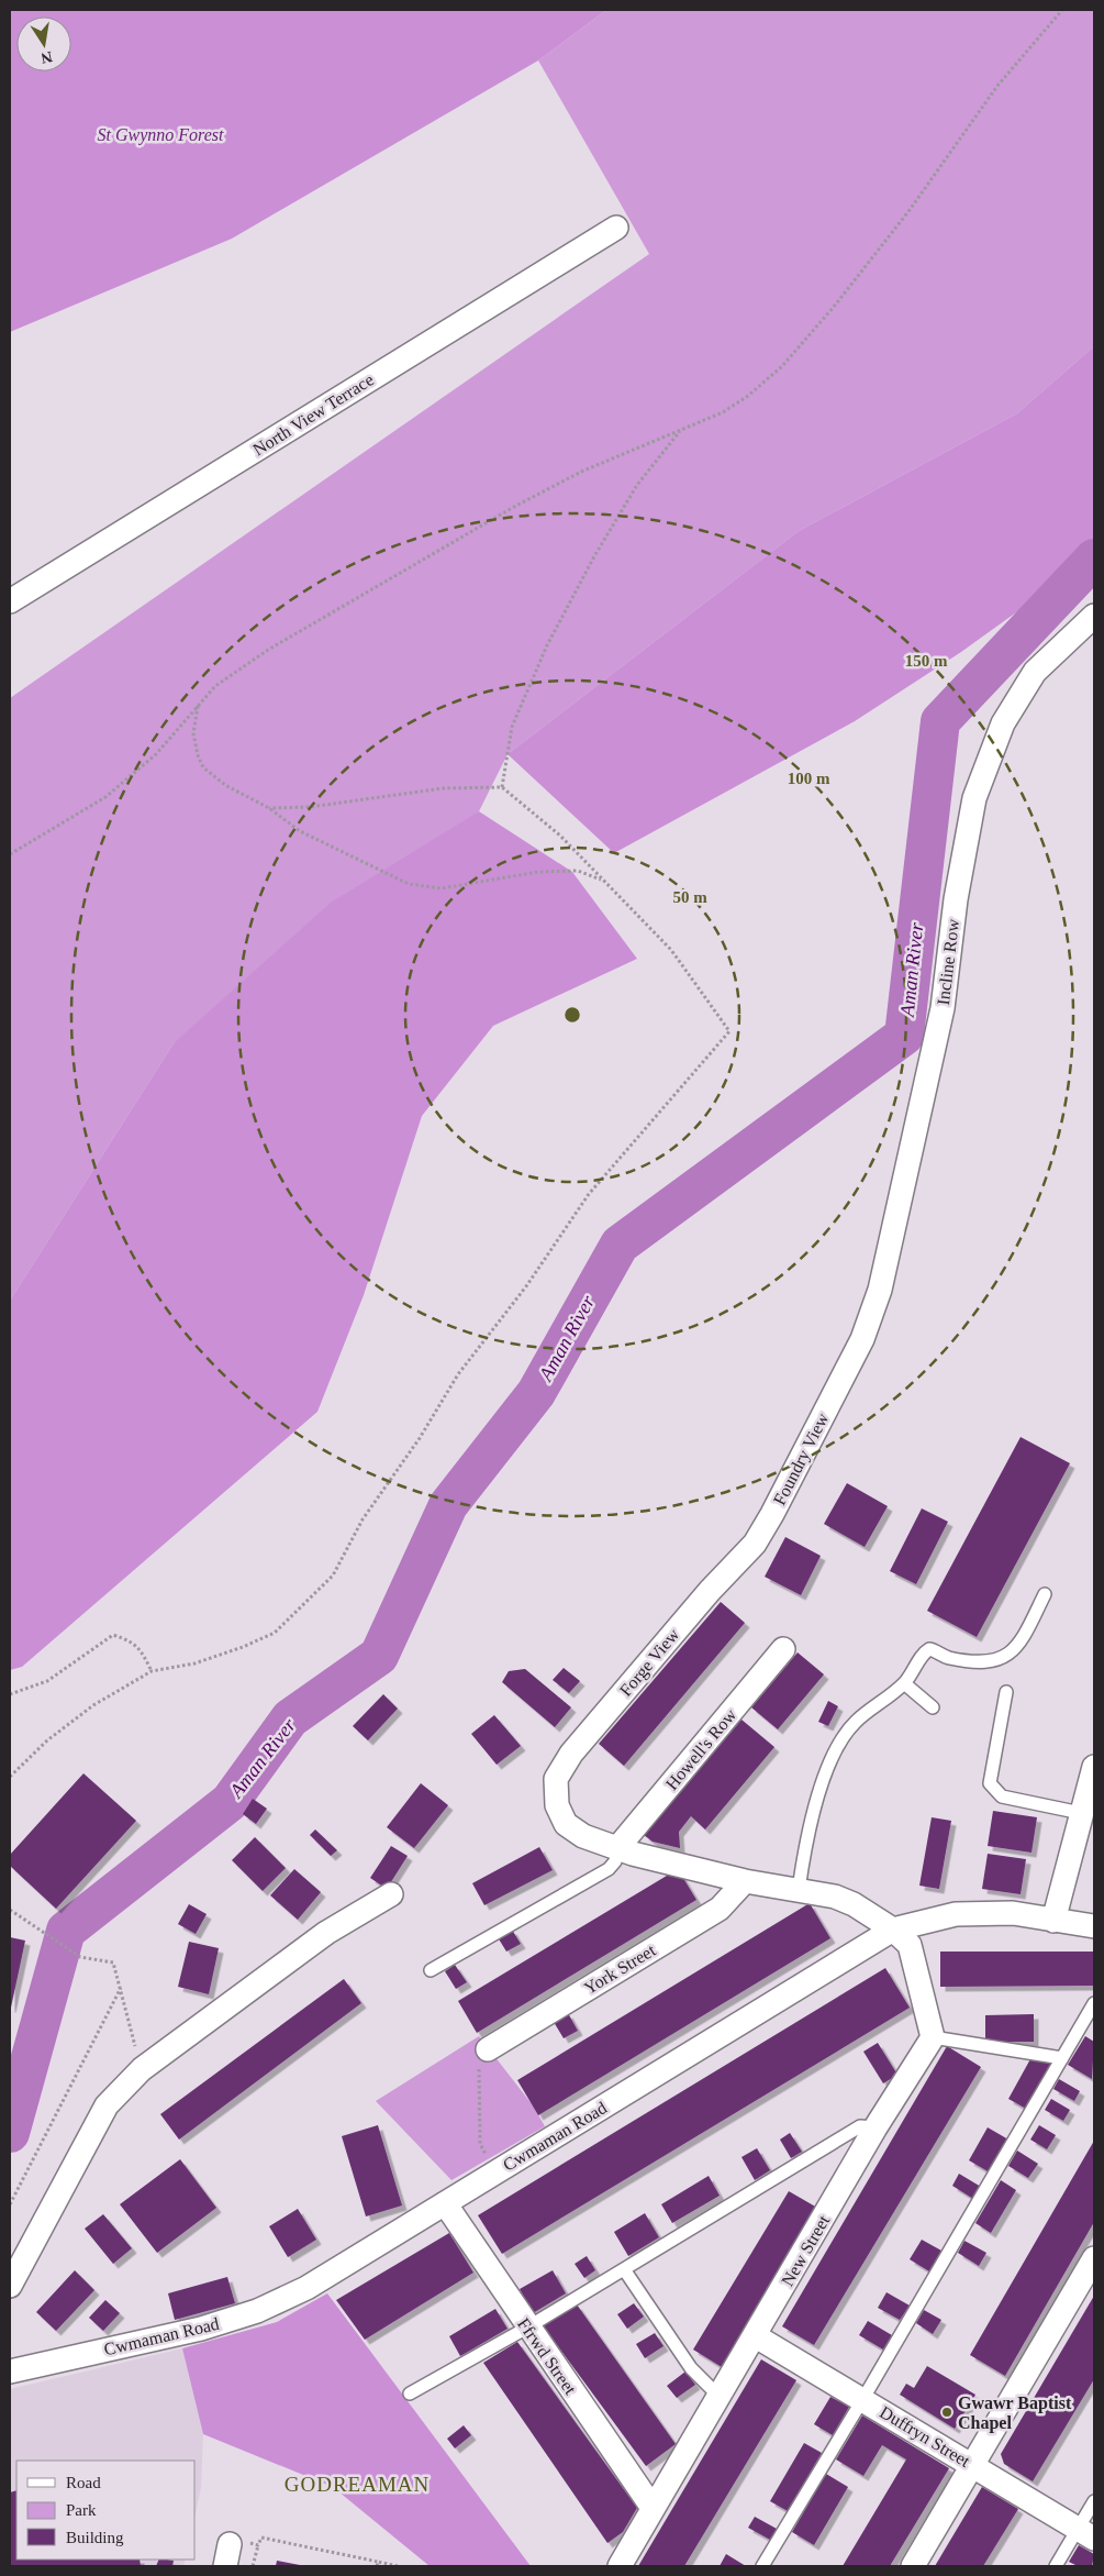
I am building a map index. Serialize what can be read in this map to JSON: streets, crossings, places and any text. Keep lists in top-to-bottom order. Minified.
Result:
{"streets":{"street":["North View Terrace","Incline Row","Foundry View","Forge View","Howell's Row","York Street","Cwmaman Road","New Street","Ffrwd Street","Duffryn Street"]},"crossings":[["Incline Row","Foundry View"],["Foundry View","Forge View"],["Forge View","Howell's Row"],["Forge View","York Street"],["Forge View","Cwmaman Road"],["Cwmaman Road","Ffrwd Street"],["New Street","Ffrwd Street"],["New Street","Duffryn Street"]],"districts":["GODREAMAN"],"water":["Aman River"],"parks":["St Gwynno Forest"],"places":["Gwawr Baptist Chapel"],"legend":["Road","Park","Building"],"north":"bottom","rings":["150 m","100 m","50 m"]}
